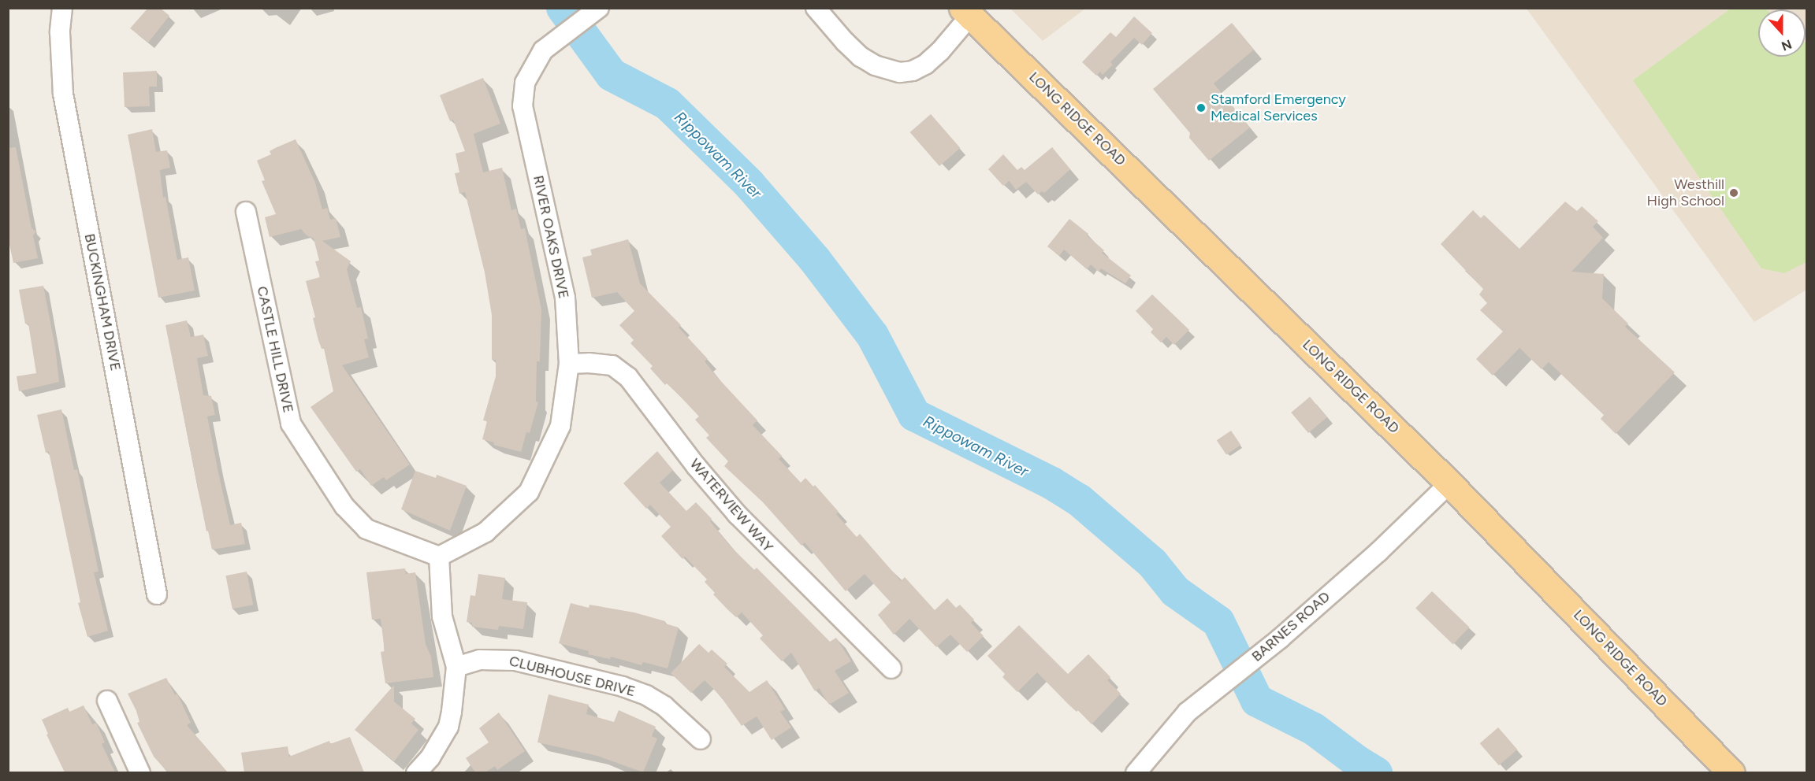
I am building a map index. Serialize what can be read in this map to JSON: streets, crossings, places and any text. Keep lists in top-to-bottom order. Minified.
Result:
{"streets":{"main road":["LONG RIDGE ROAD"],"street":["RIVER OAKS DRIVE","BUCKINGHAM DRIVE","CASTLE HILL DRIVE","WATERVIEW WAY","BARNES ROAD","CLUBHOUSE DRIVE"]},"crossings":[["LONG RIDGE ROAD","BARNES ROAD"],["RIVER OAKS DRIVE","CASTLE HILL DRIVE"],["RIVER OAKS DRIVE","WATERVIEW WAY"]],"water":["Rippowam River"],"places":["Stamford Emergency Medical Services","Westhill High School"],"north":"bottom"}
